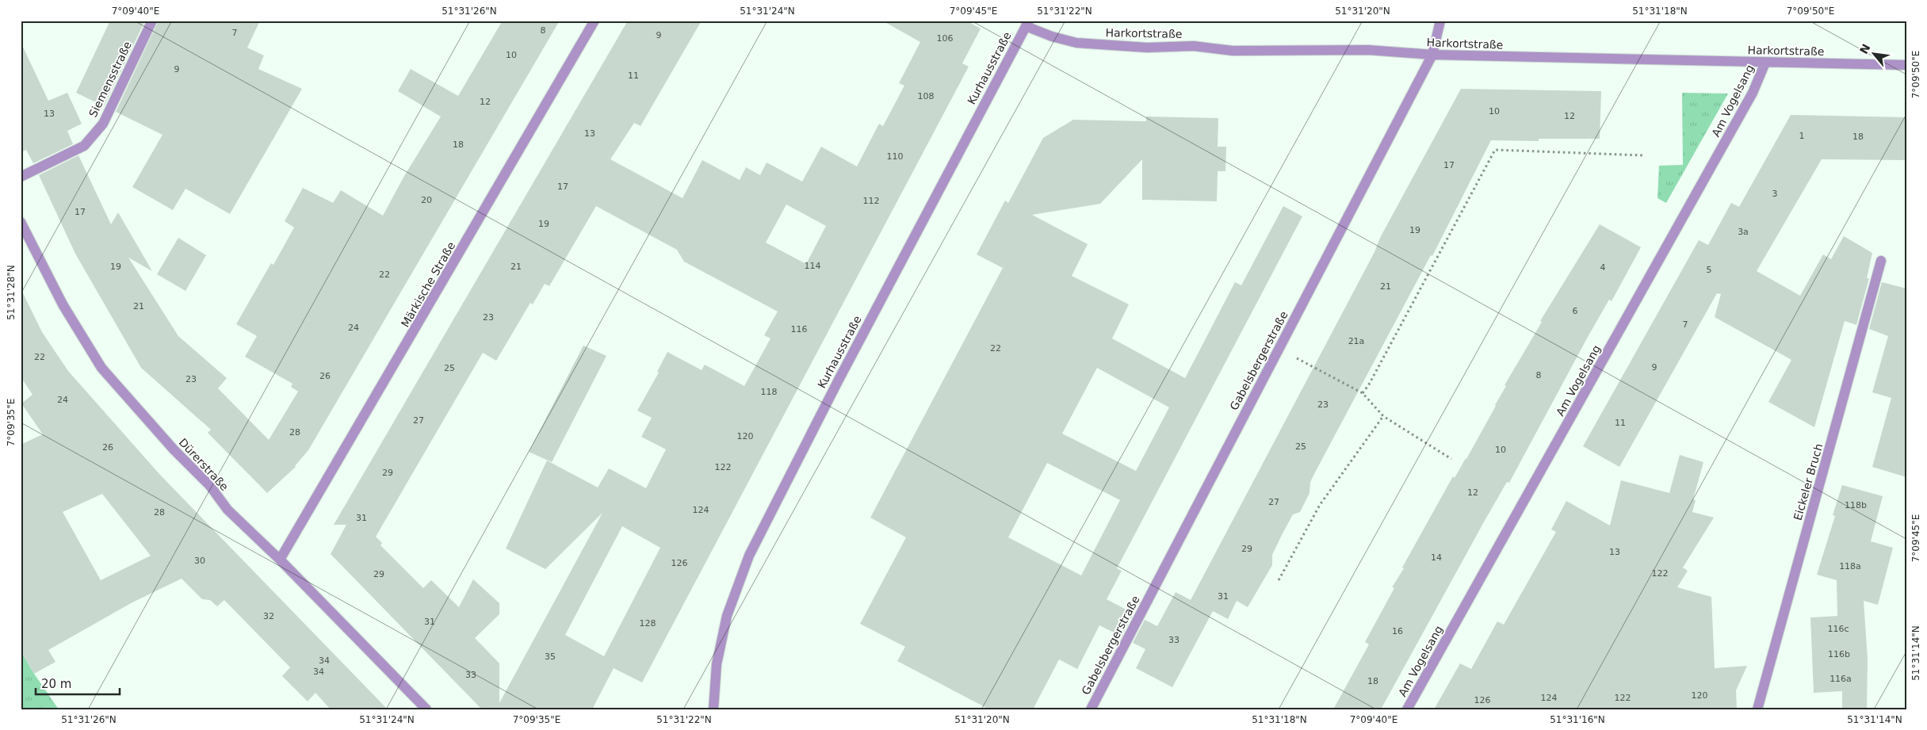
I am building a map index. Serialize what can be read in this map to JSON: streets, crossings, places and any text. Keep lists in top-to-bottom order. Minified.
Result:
{"streets":{"street":["Harkortstraße","Kurhausstraße","Siemensstraße","Am Vogelsang","Märkische Straße","Gabelsbergerstraße","Dürerstraße","Eickeler Bruch"]},"crossings":[["Harkortstraße","Kurhausstraße"],["Harkortstraße","Am Vogelsang"],["Harkortstraße","Gabelsbergerstraße"],["Märkische Straße","Dürerstraße"]],"house_numbers":["8","7","9","106","10","9","11","108","12","10","13","12","13","1","18","18","110","17","17","3","20","112","17","19","19","3a","114","19","21","4","5","22","21","21","6","23","7","24","116","21a","22","22","9","25","8","26","23","118","24","23","27","11","28","120","25","26","10","122","29","12","27","118b","124","28","31","29","13","14","30","126","118a","122","29","31","32","31","128","116c","16","33","116b","35","34","34","33","116a","18","120","124","122","126"],"scale_bar":"20 m","north":"top left","coordinates":["7°09'40\"E","51°31'26\"N","51°31'24\"N","7°09'45\"E","51°31'22\"N","51°31'20\"N","51°31'18\"N","7°09'50\"E","51°31'28\"N","7°09'35\"E","51°31'14\"N","51°31'16\"N"]}
